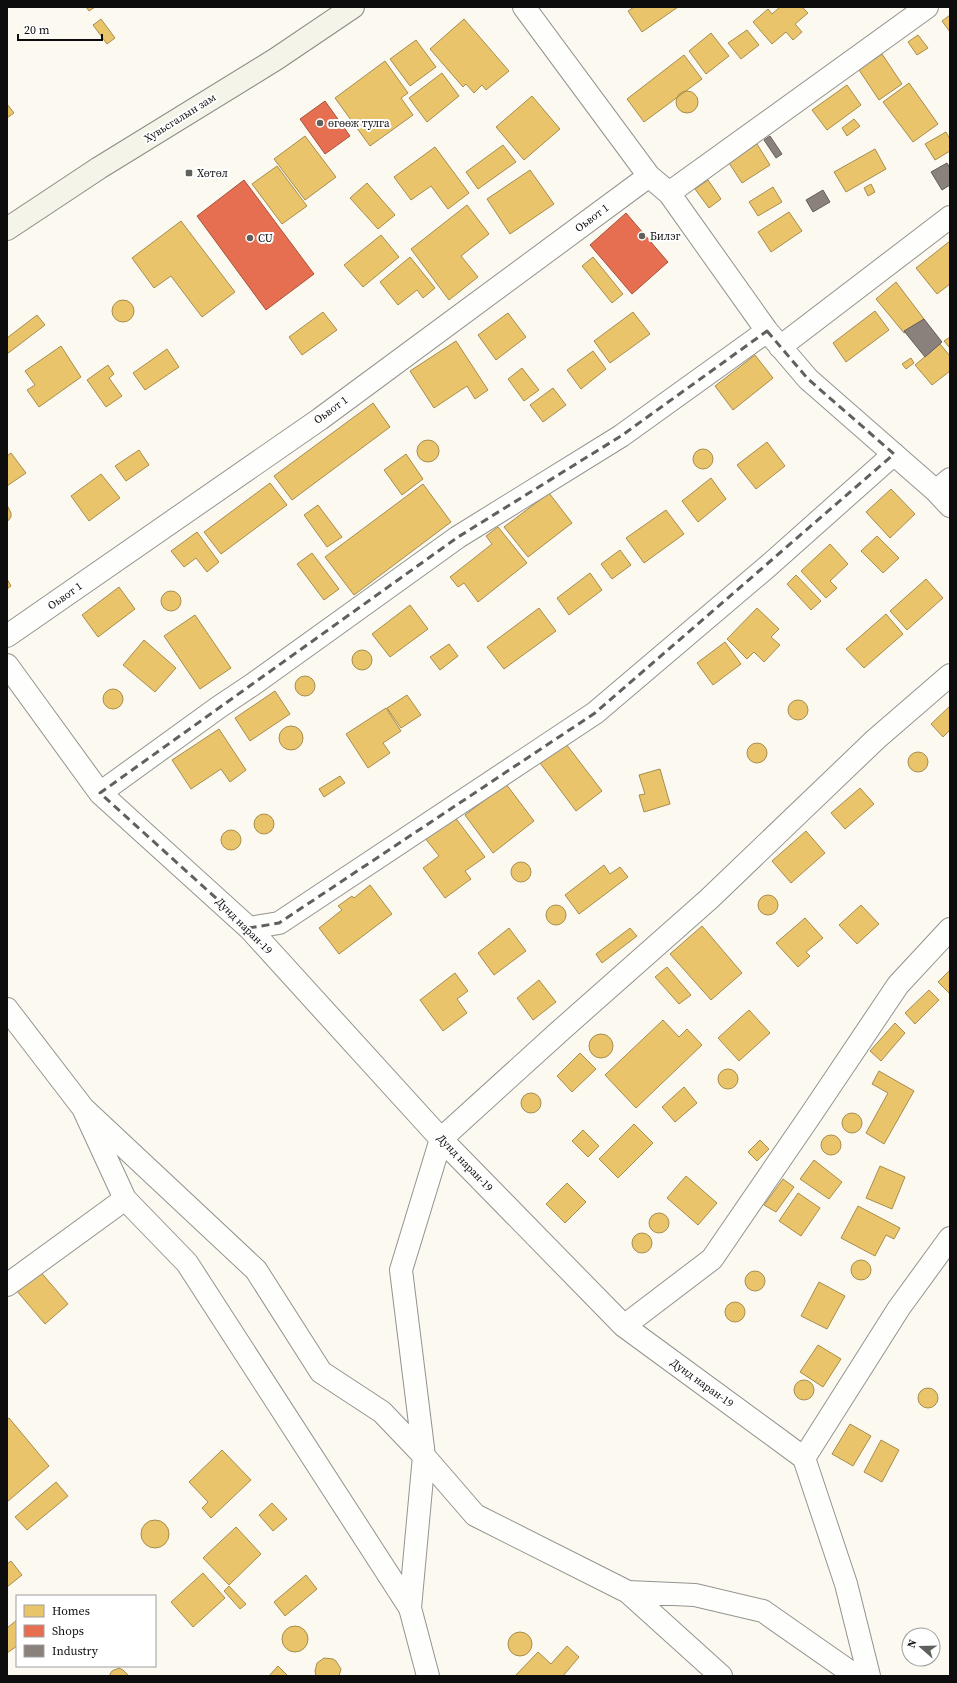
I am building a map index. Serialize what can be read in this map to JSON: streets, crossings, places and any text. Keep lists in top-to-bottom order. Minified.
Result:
{"streets":{"main road":["Хувьсгалын зам"],"street":["Оьвот 1","Дунд наран-19"]},"places":{"other":["өгөөж тулга","Билэг","CU"],"transit":["Хөтөл"]},"legend":["Homes","Shops","Industry"],"scale_bar":"20 m","north":"left"}
